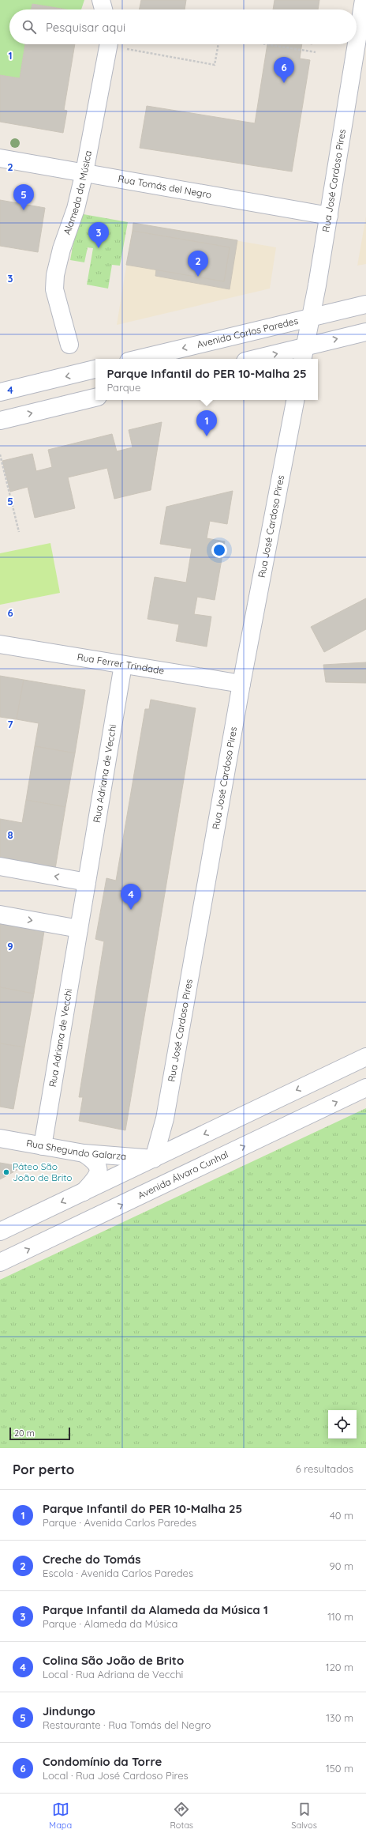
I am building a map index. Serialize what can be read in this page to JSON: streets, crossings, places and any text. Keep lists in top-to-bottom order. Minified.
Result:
{"streets":{"street":["Rua José Cardoso Pires","Rua Tomás del Negro","Alameda da Música","Avenida Carlos Paredes","Rua Ferrer Trindade","Rua Adriana de Vecchi","Rua Shegundo Galarza","Avenida Álvaro Cunhal"]},"crossings":[["Rua José Cardoso Pires","Rua Tomás del Negro"],["Rua José Cardoso Pires","Avenida Carlos Paredes"],["Rua José Cardoso Pires","Rua Ferrer Trindade"],["Rua José Cardoso Pires","Rua Shegundo Galarza"],["Rua Tomás del Negro","Alameda da Música"],["Rua Ferrer Trindade","Rua Adriana de Vecchi"],["Rua Adriana de Vecchi","Rua Shegundo Galarza"]],"places":["Páteo São João de Brito"],"scale_bar":"20 m","page":{"search":"Pesquisar aqui","pins":["6","5","3","2","1","4"],"popup":["Parque Infantil do PER 10-Malha 25","Parque"],"scale":"20 m","heading":["Por perto","6 resultados"],"list":[{"mark":"1","name":"Parque Infantil do PER 10-Malha 25","note":"Parque · Avenida Carlos Paredes","value":"40 m"},{"mark":"2","name":"Creche do Tomás","note":"Escola · Avenida Carlos Paredes","value":"90 m"},{"mark":"3","name":"Parque Infantil da Alameda da Música 1","note":"Parque · Alameda da Música","value":"110 m"},{"mark":"4","name":"Colina São João de Brito","note":"Local · Rua Adriana de Vecchi","value":"120 m"},{"mark":"5","name":"Jindungo","note":"Restaurante · Rua Tomás del Negro","value":"130 m"},{"mark":"6","name":"Condomínio da Torre","note":"Local · Rua José Cardoso Pires","value":"150 m"}],"nav":["Mapa","Rotas","Salvos"]},"grid":{"rows":["1","2","3","4","5","6","7","8","9"]}}
